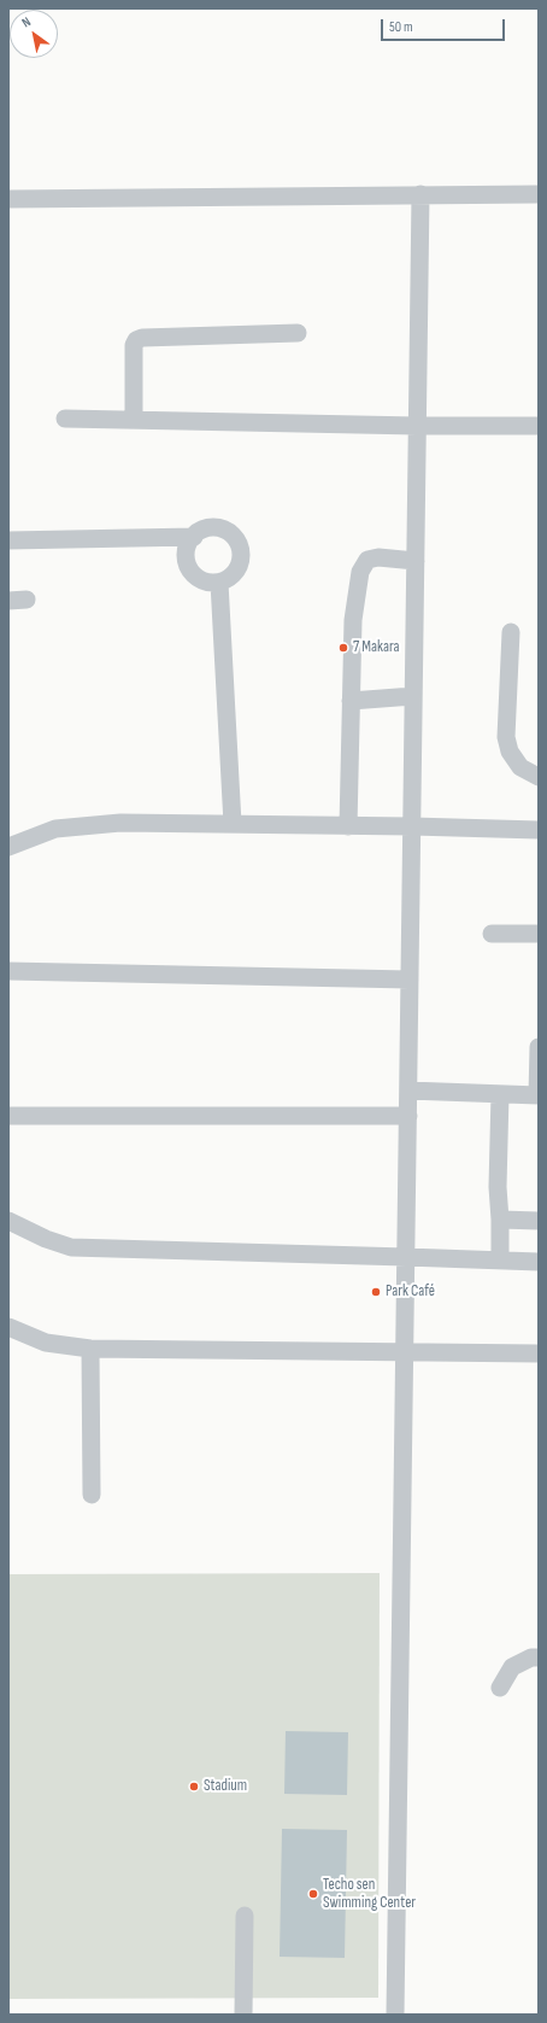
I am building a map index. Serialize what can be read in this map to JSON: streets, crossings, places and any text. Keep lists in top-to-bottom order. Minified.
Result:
{"places":["7 Makara","Park Café","Stadium","Techo sen Swimming Center"],"scale_bar":"50 m","north":"top left"}
